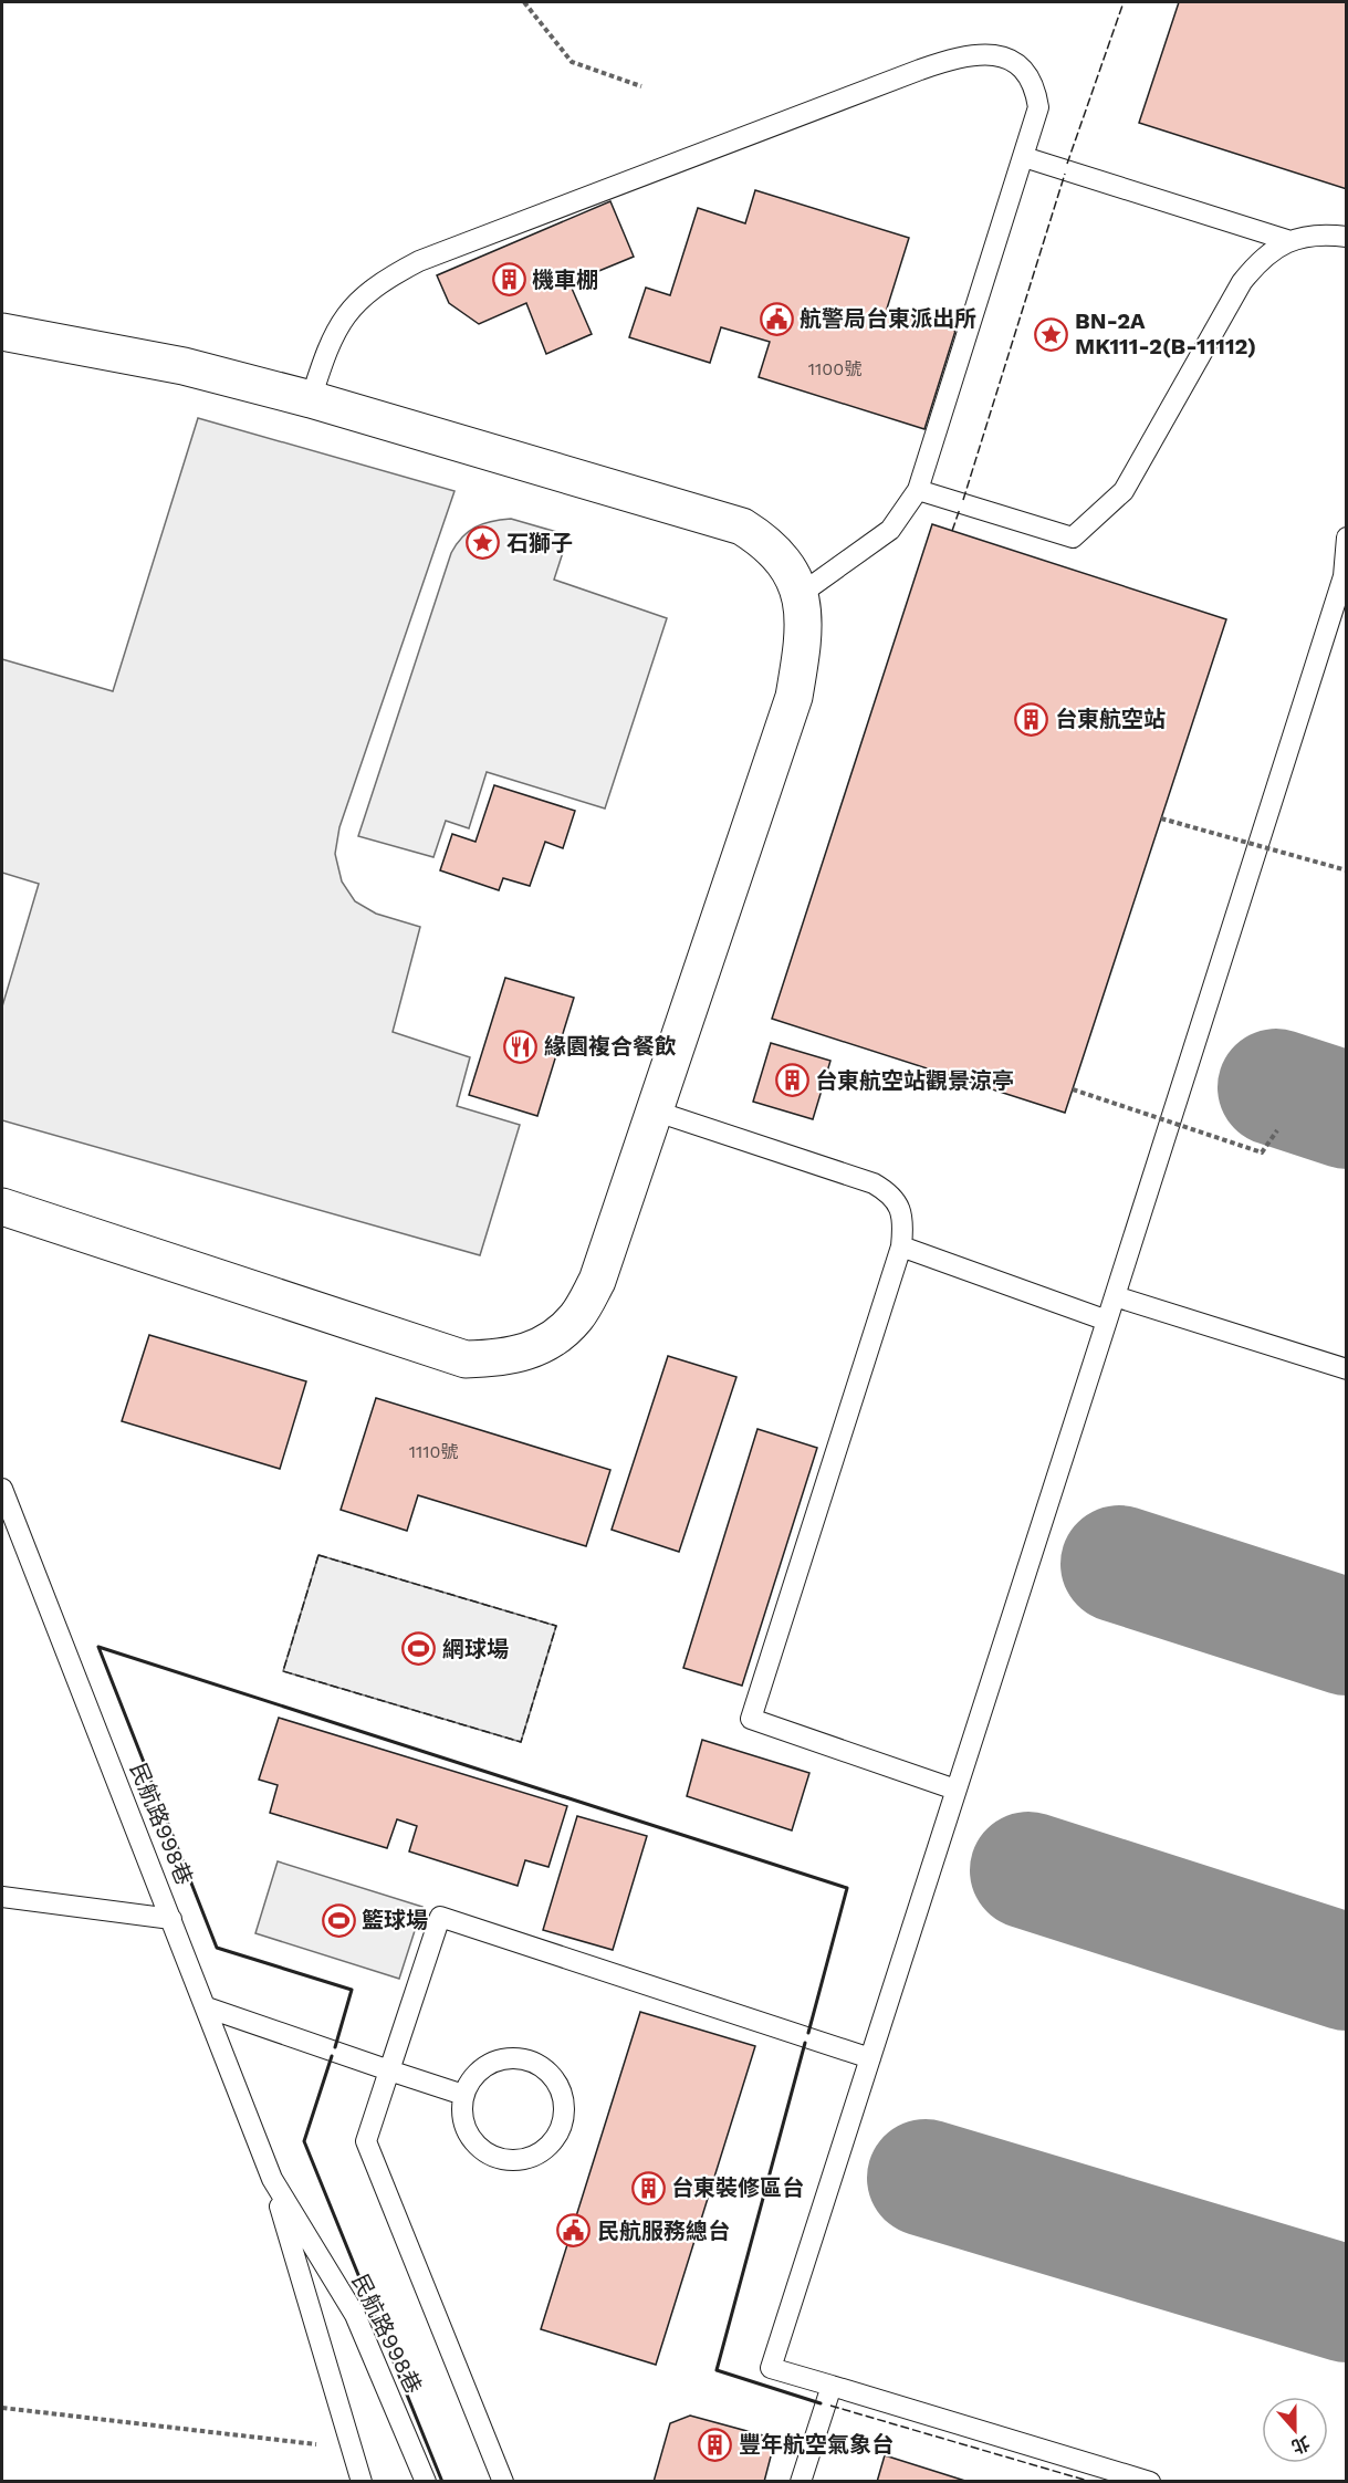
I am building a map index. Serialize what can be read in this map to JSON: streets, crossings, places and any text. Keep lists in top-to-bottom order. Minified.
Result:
{"streets":{"lane":["民航路998巷"]},"places":{"building":["機車棚","台東航空站","台東航空站觀景涼亭","台東裝修區台","豐年航空氣象台"],"public building":["航警局台東派出所","民航服務總台"],"place":["BN-2A MK111-2(B-11112)","石獅子"],"restaurant":["緣園複合餐飲"],"sports":["網球場","籃球場"]},"house_numbers":["1100號","1110號"],"north":"bottom"}
